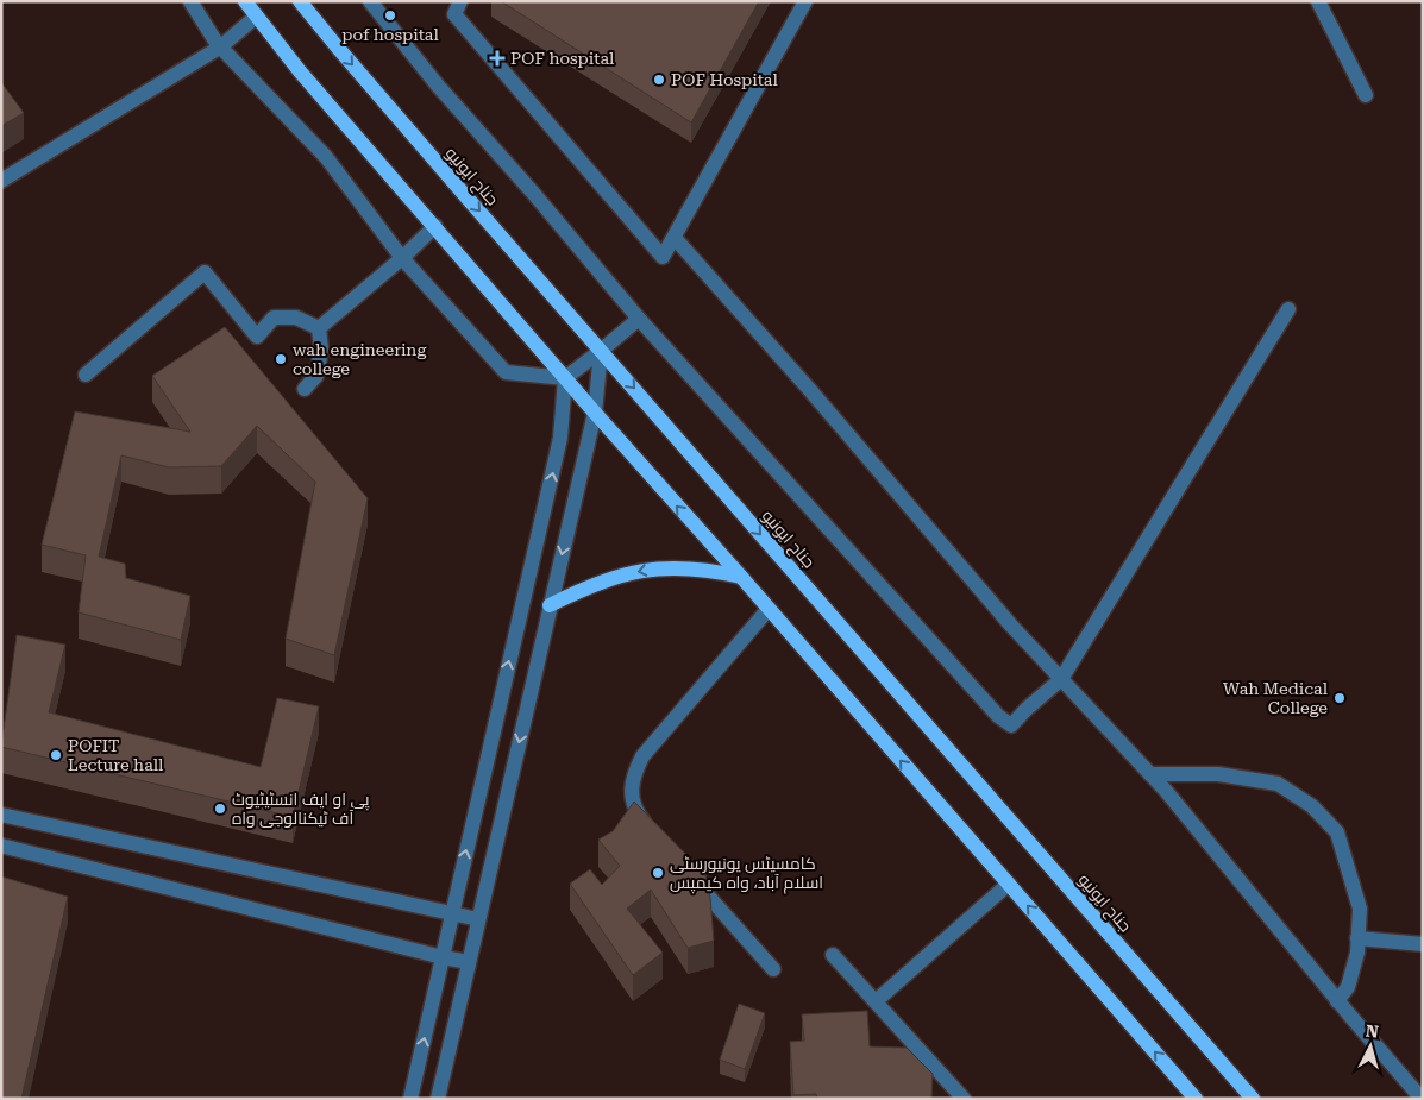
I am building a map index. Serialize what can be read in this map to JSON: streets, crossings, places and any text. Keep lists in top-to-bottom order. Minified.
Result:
{"streets":{"main road":["جناح ایونیو"]},"places":{"other":["pof hospital","POF Hospital","wah engineering college","Wah Medical College","POFIT Lecture hall","پی او ایف انسٹیٹیوٹ آف ٹیکنالوجی واہ","کامسیٹس یونیورسٹی اسلام آباد، واہ کیمپس"],"health":["POF hospital"]},"north":"top"}
